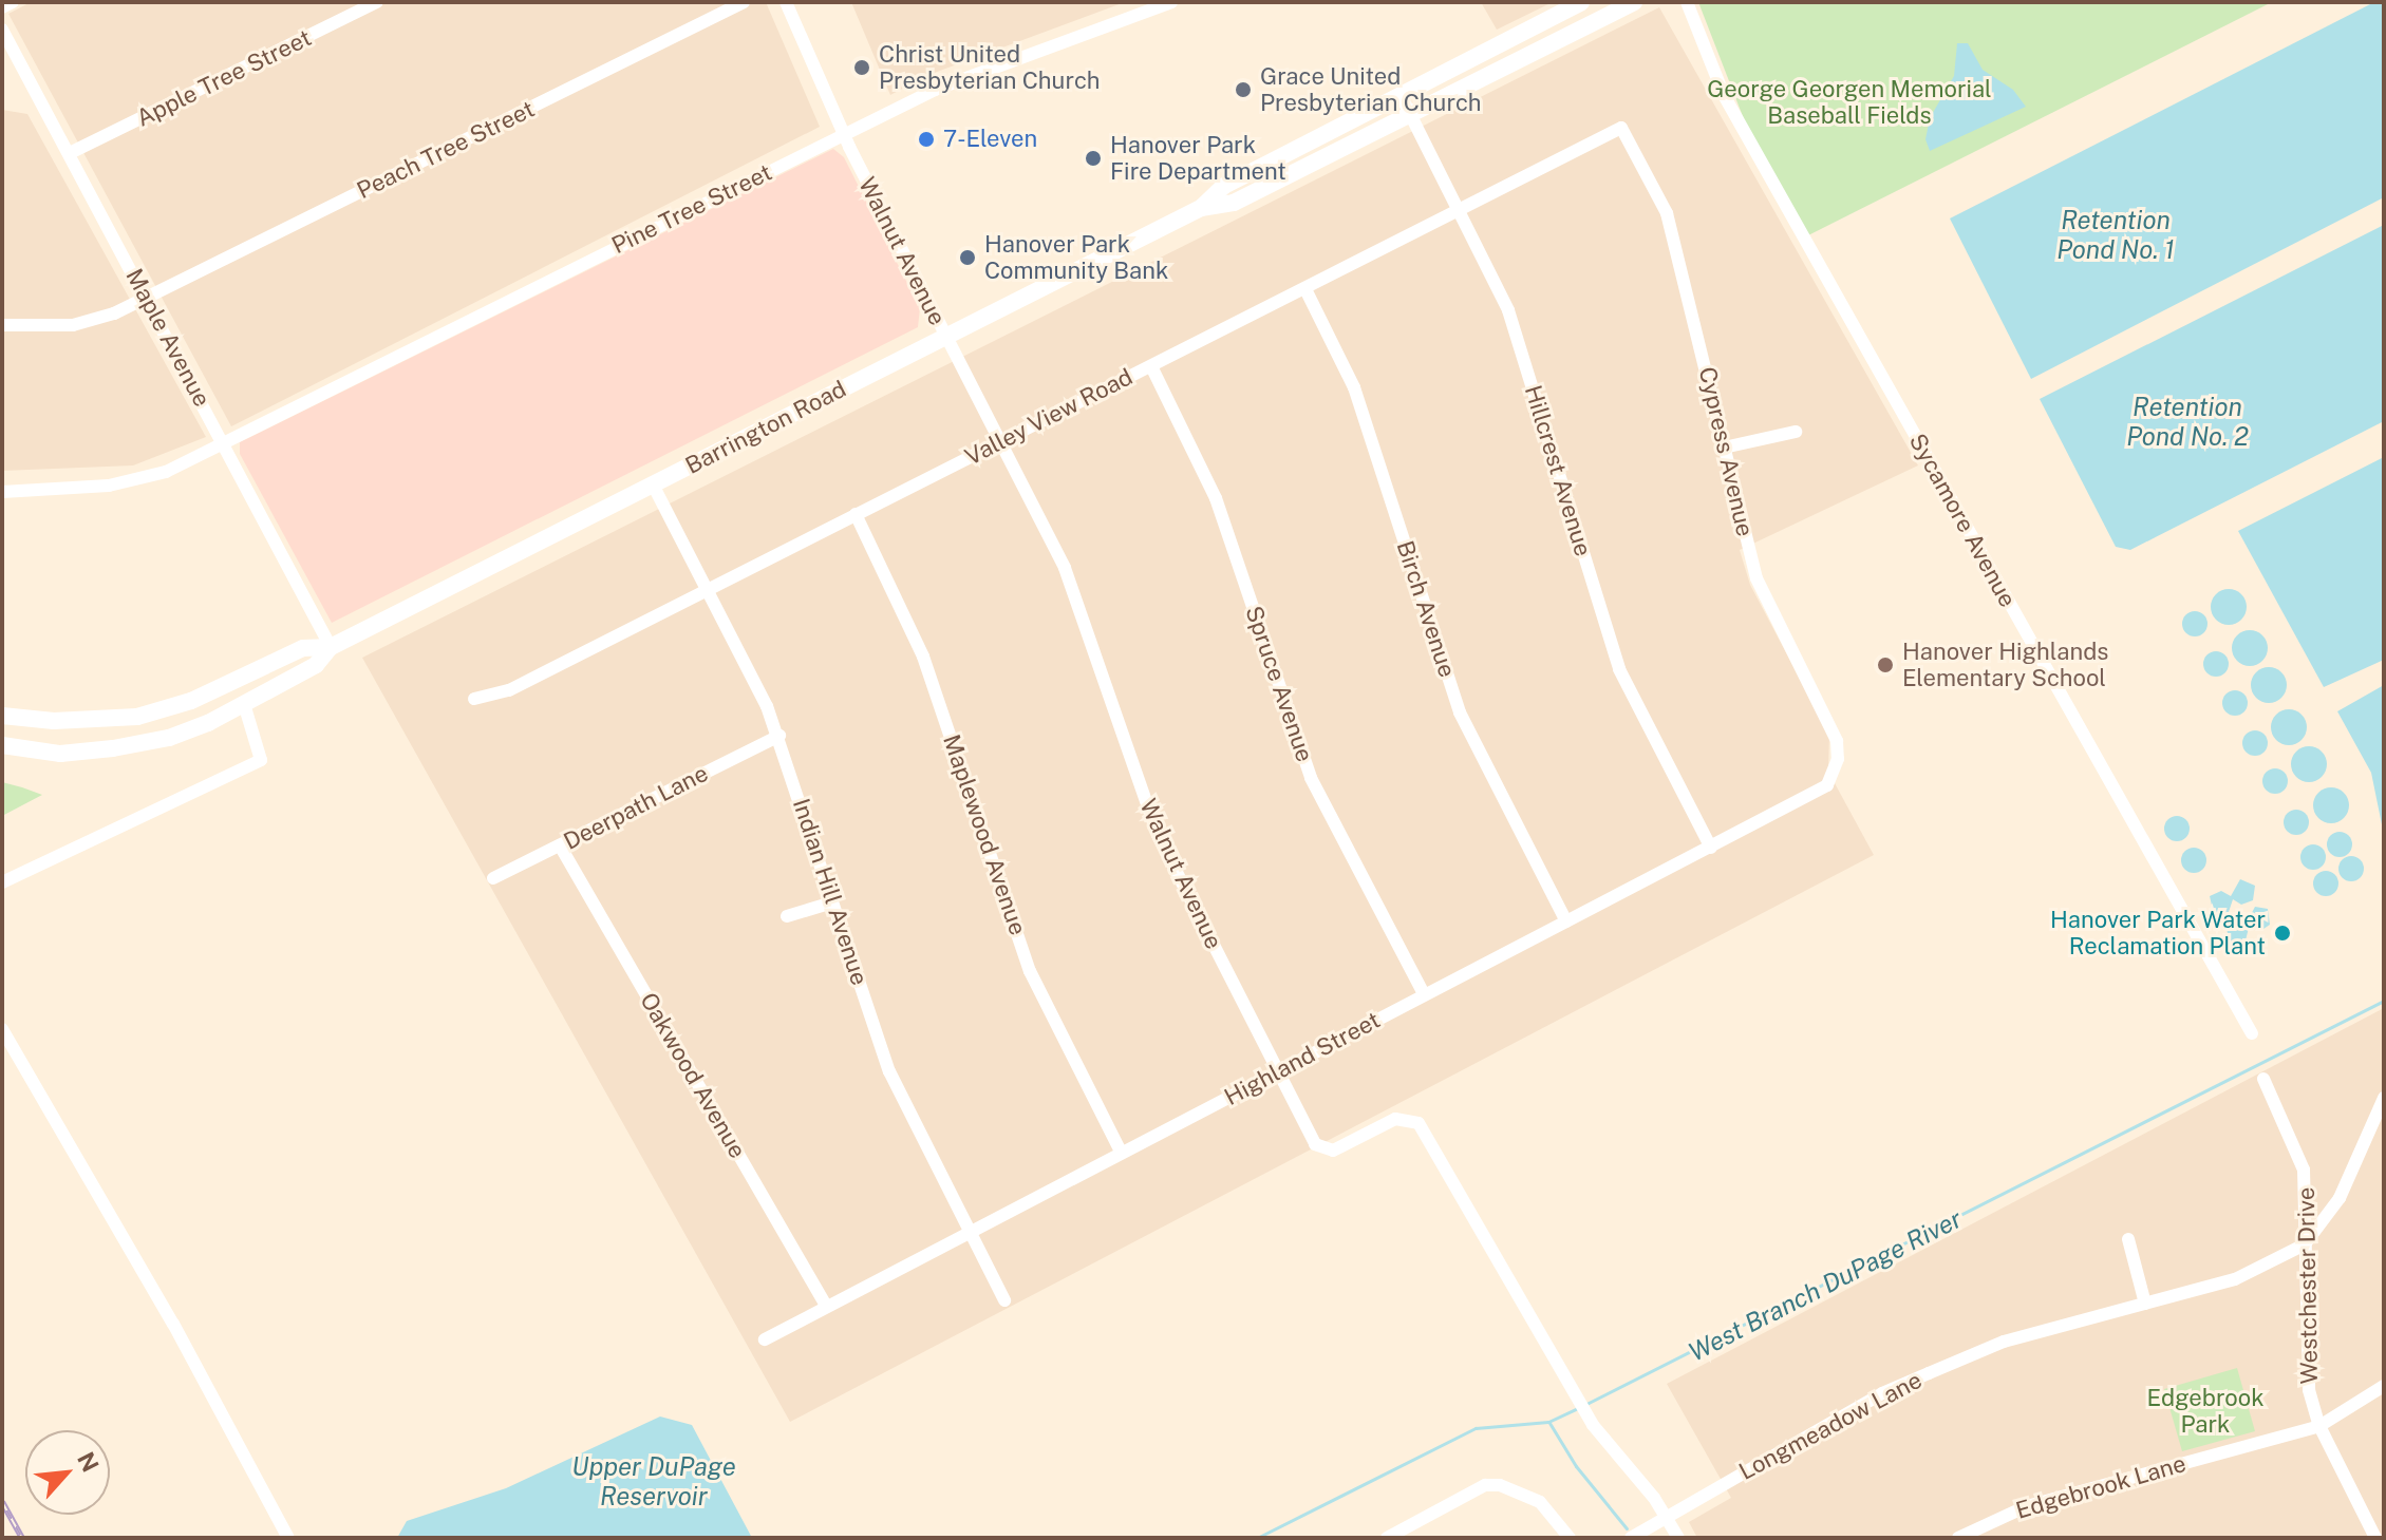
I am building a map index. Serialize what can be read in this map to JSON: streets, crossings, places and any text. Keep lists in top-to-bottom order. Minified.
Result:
{"streets":{"main road":["Barrington Road"],"street":["Apple Tree Street","Peach Tree Street","Pine Tree Street","Walnut Avenue","Maple Avenue","Valley View Road","Cypress Avenue","Hillcrest Avenue","Sycamore Avenue","Birch Avenue","Spruce Avenue","Deerpath Lane","Maplewood Avenue","Indian Hill Avenue","Highland Street","Oakwood Avenue","Westchester Drive","Longmeadow Lane","Edgebrook Lane"]},"crossings":[["Apple Tree Street","Maple Avenue"],["Peach Tree Street","Maple Avenue"],["Pine Tree Street","Walnut Avenue"],["Pine Tree Street","Maple Avenue"],["Walnut Avenue","Valley View Road"],["Walnut Avenue","Barrington Road"],["Walnut Avenue","Highland Street"],["Walnut Avenue","Longmeadow Lane"],["Maple Avenue","Barrington Road"],["Valley View Road","Cypress Avenue"],["Valley View Road","Hillcrest Avenue"],["Valley View Road","Birch Avenue"],["Valley View Road","Spruce Avenue"],["Valley View Road","Maplewood Avenue"],["Valley View Road","Indian Hill Avenue"],["Barrington Road","Hillcrest Avenue"],["Barrington Road","Indian Hill Avenue"],["Cypress Avenue","Highland Street"],["Hillcrest Avenue","Highland Street"],["Birch Avenue","Highland Street"],["Spruce Avenue","Highland Street"],["Deerpath Lane","Indian Hill Avenue"],["Deerpath Lane","Oakwood Avenue"],["Maplewood Avenue","Highland Street"],["Indian Hill Avenue","Highland Street"],["Highland Street","Oakwood Avenue"],["Westchester Drive","Longmeadow Lane"],["Westchester Drive","Edgebrook Lane"]],"water":["Retention Pond No. 1","Retention Pond No. 2","West Branch DuPage River","Upper DuPage Reservoir"],"parks":["George Georgen Memorial Baseball Fields","Edgebrook Park"],"places":["Christ United Presbyterian Church","Grace United Presbyterian Church","7-Eleven","Hanover Park Fire Department","Hanover Park Community Bank","Hanover Highlands Elementary School","Hanover Park Water Reclamation Plant"],"north":"top right"}
